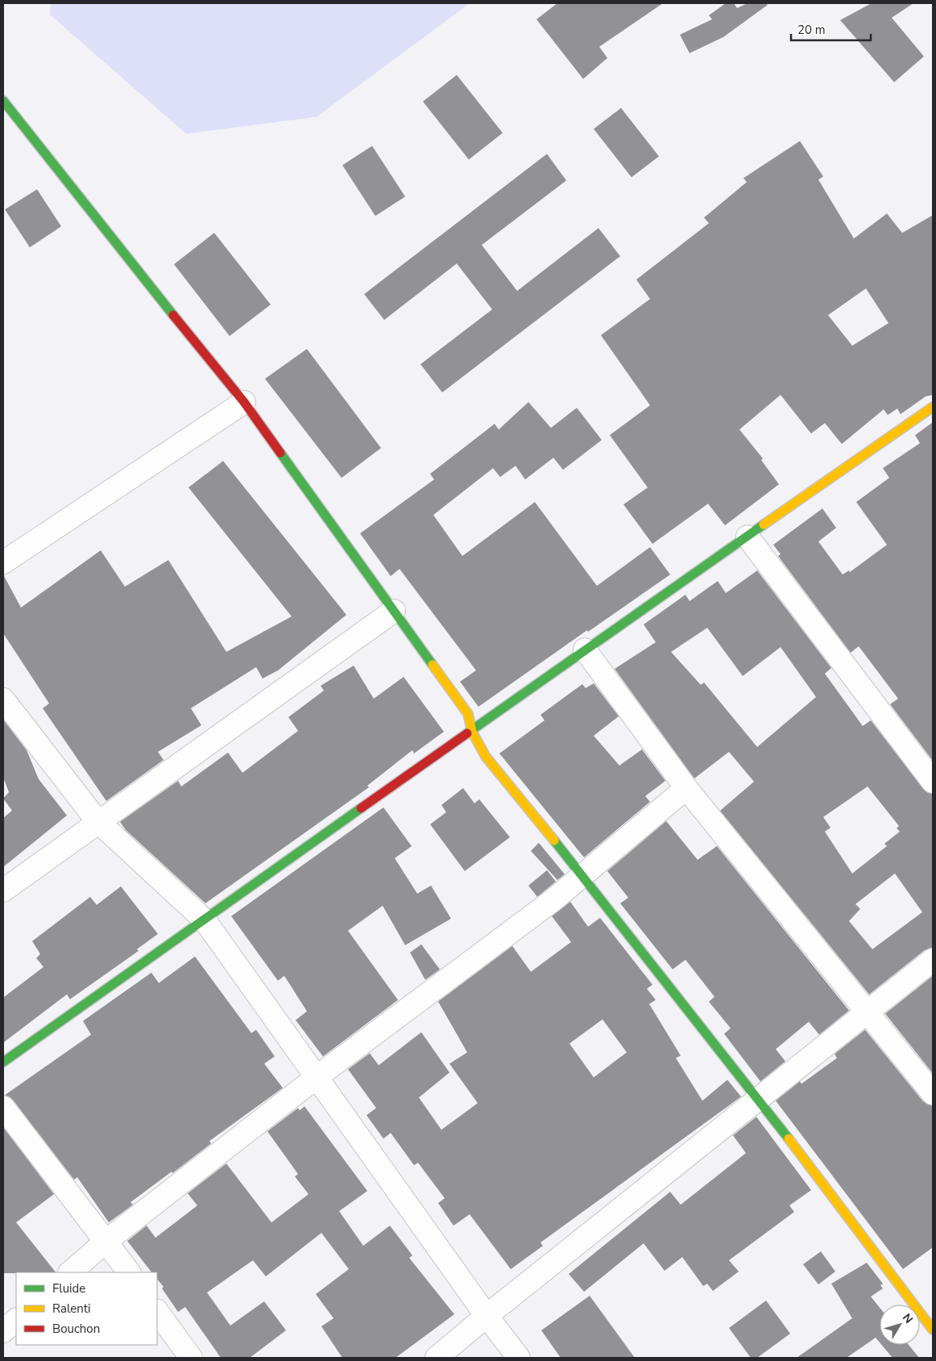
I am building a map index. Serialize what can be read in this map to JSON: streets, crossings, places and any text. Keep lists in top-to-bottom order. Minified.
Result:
{"legend":["Fluide","Ralenti","Bouchon"],"scale_bar":"20 m","north":"top right"}
